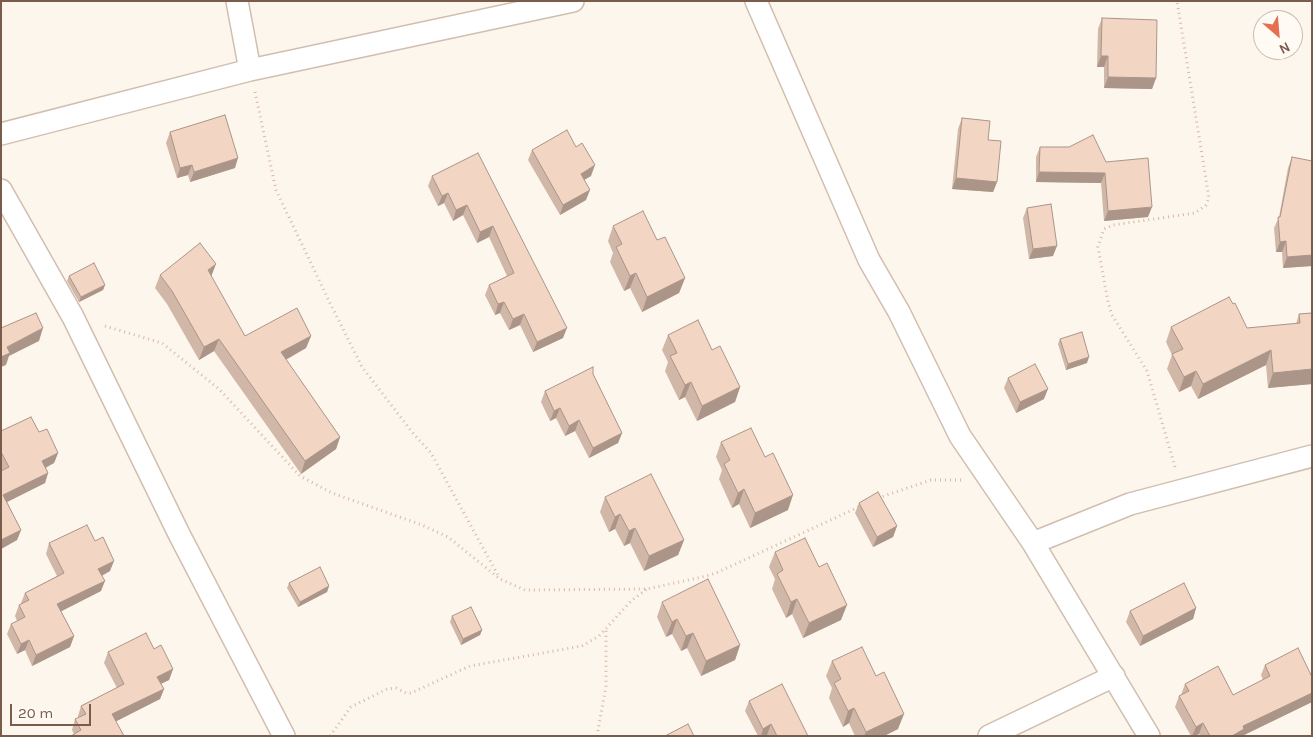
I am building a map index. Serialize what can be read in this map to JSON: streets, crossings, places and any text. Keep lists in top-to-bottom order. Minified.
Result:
{"scale_bar":"20 m","north":"bottom right"}
